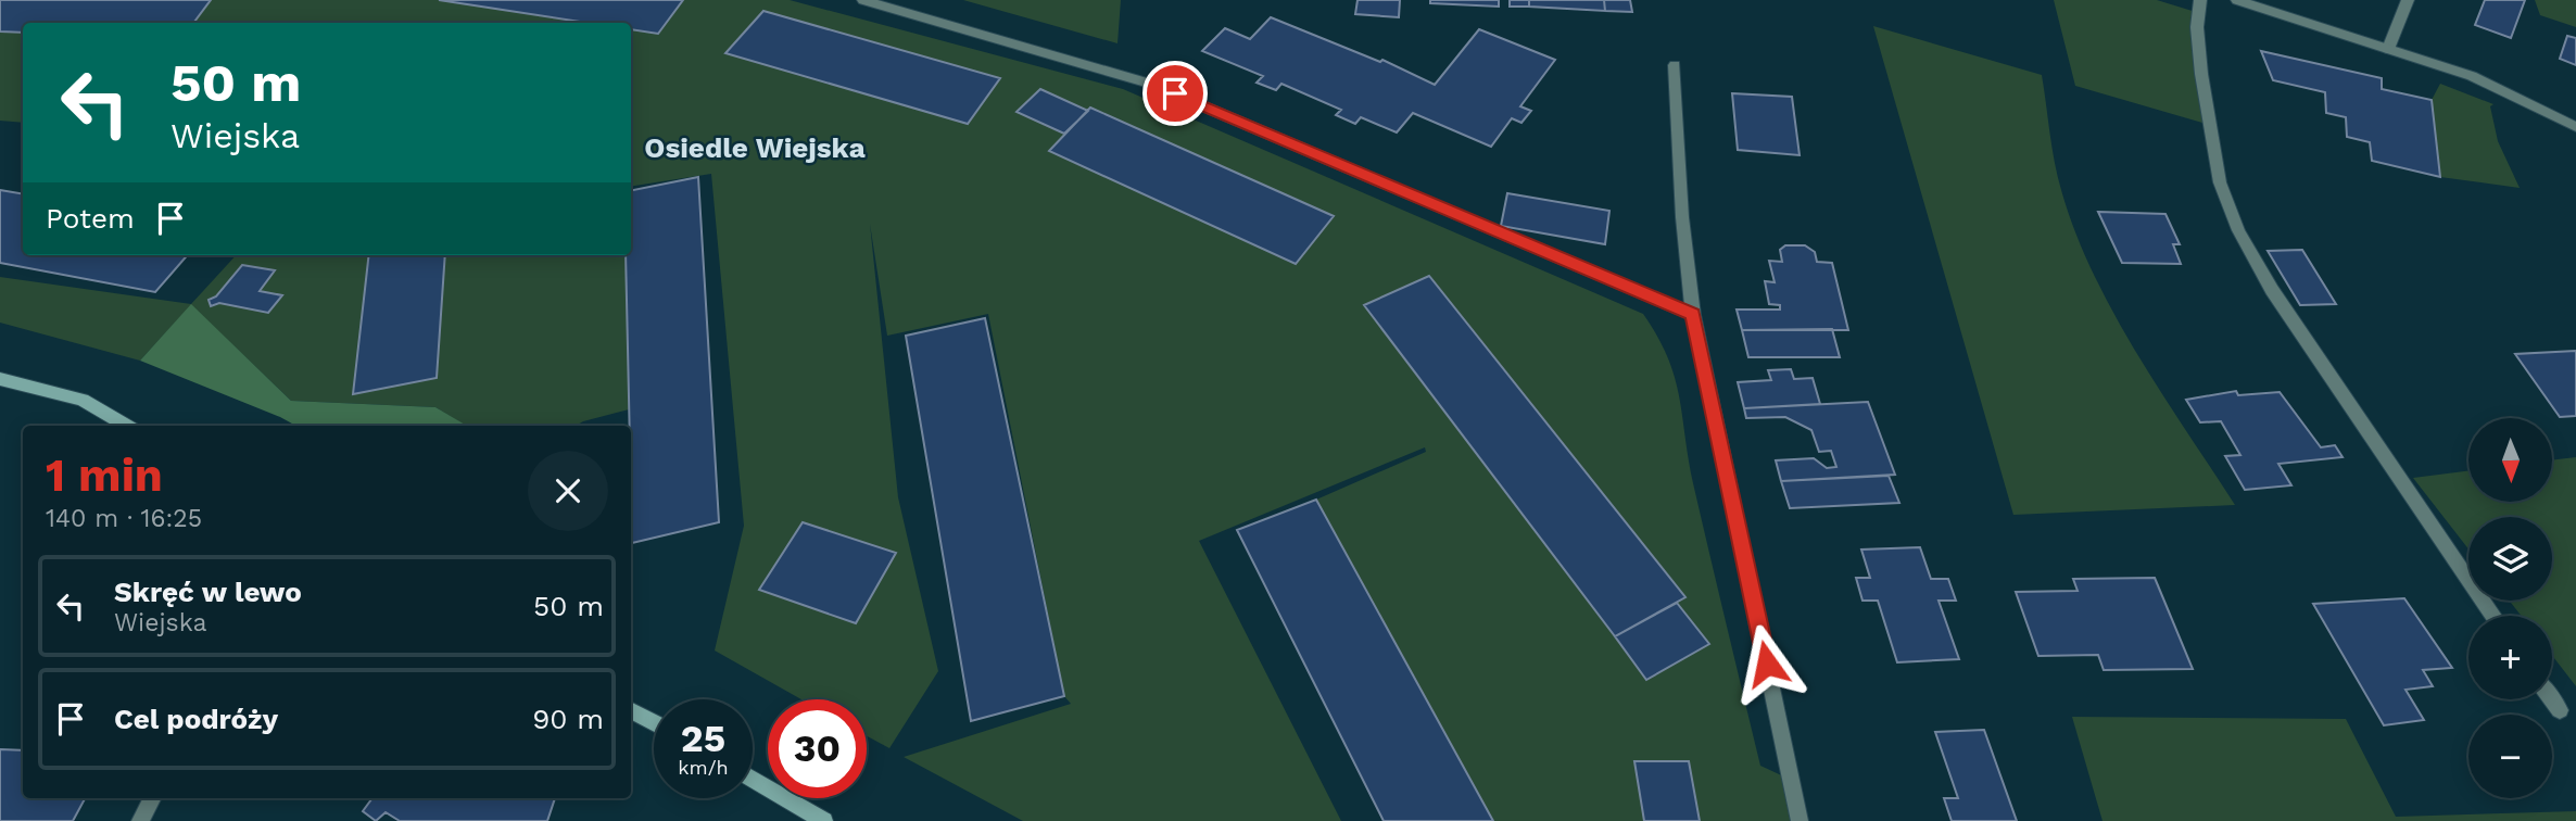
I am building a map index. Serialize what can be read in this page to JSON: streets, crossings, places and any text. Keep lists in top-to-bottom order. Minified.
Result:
{"districts":["Osiedle Wiejska"],"north":"bottom","page":{"turn":["50 m","Wiejska"],"then":"Potem","map_buttons":["+","−"],"heading":["1 min","140 m · 16:25"],"list":[{"name":"Skręć w lewo","note":"Wiejska","value":"50 m"},{"name":"Cel podróży","value":"90 m"}],"speed":"25 km/h","limit":"30"}}
